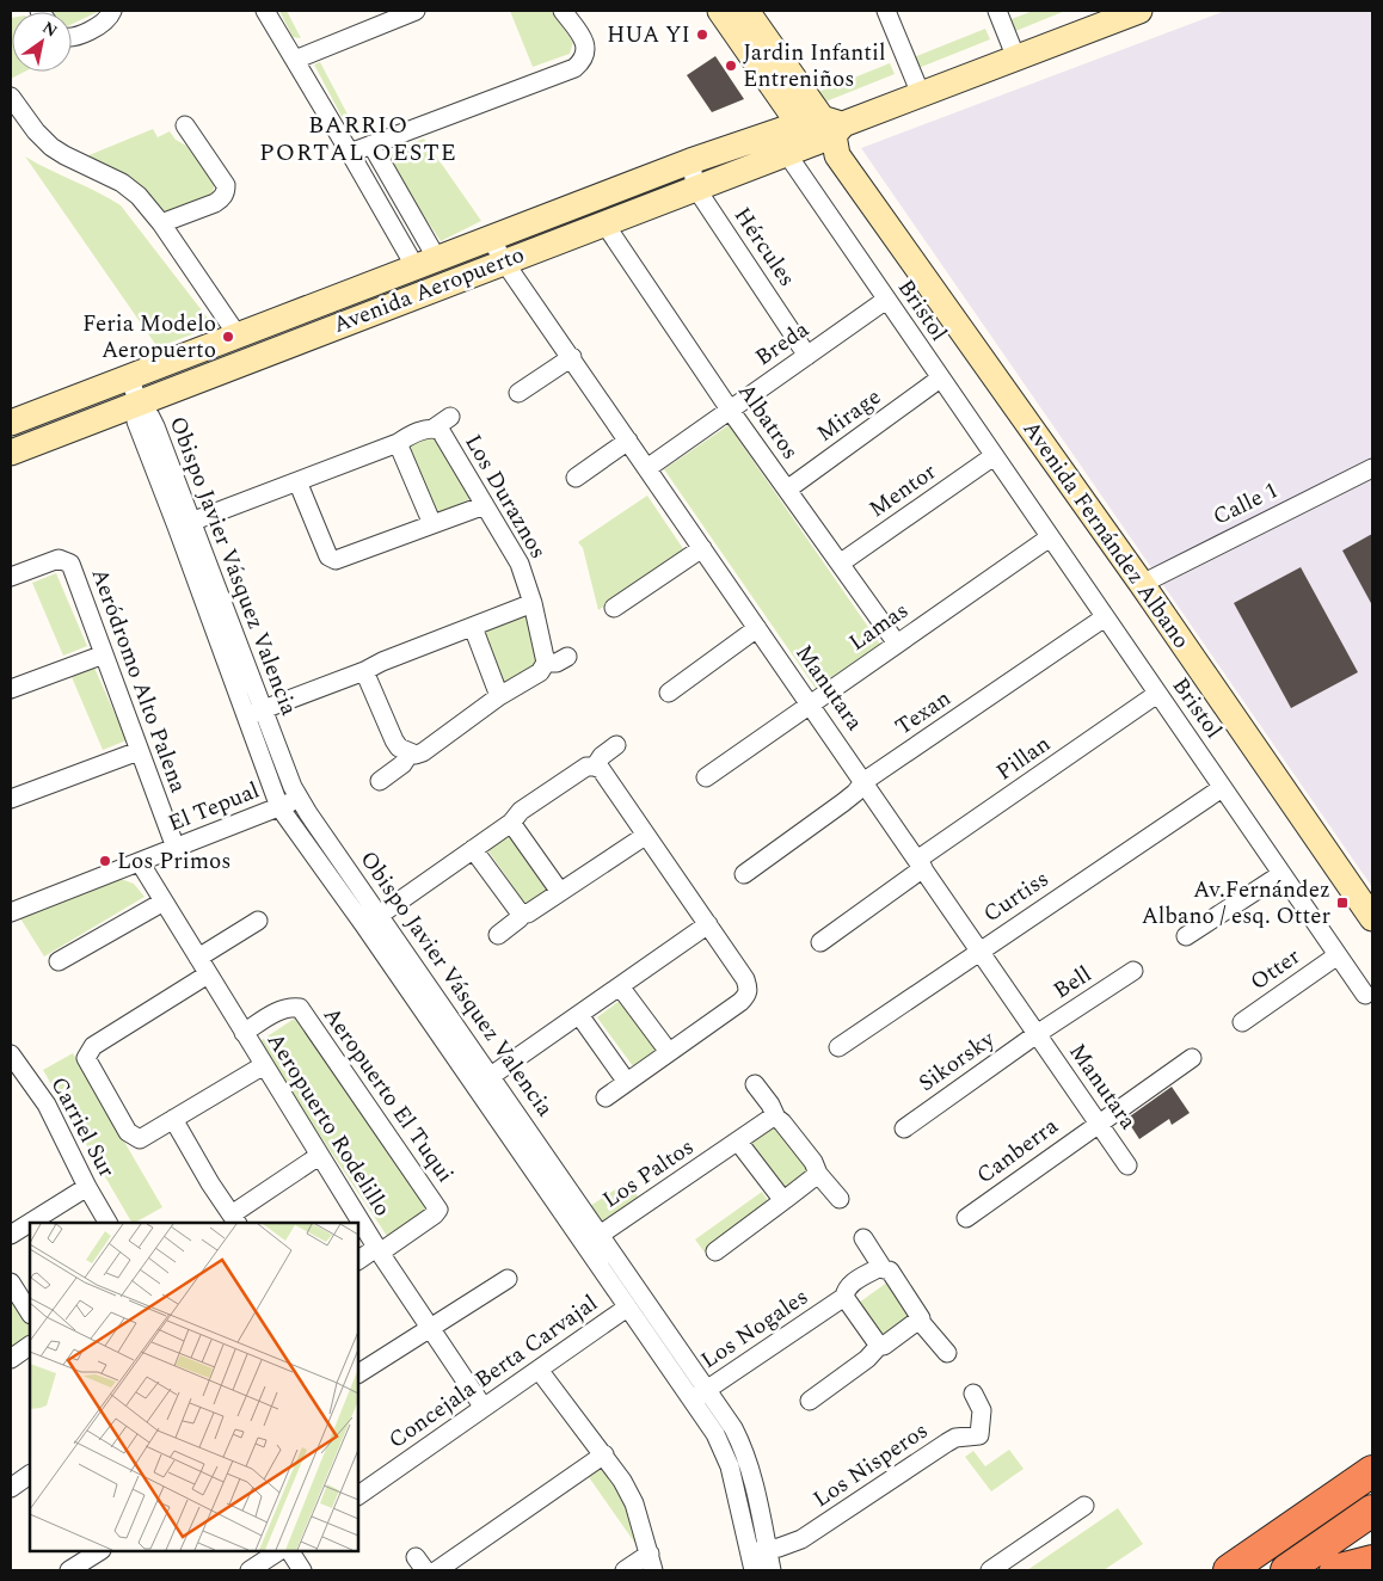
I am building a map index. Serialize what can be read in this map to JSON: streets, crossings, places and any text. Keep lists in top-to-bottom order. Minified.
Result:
{"streets":{"street":["Hércules","Avenida Aeropuerto","Bristol","Breda","Mirage","Albatros","Mentor","Los Duraznos","Calle 1","Avenida Fernández Albano","Obispo Javier Vásquez Valencia","Lamas","Aeródromo Alto Palena","Manutara","Texan","Pillan","El Tepual","Curtiss","Otter","Bell","Sikorsky","Aeropuerto El Tuqui","Aeropuerto Rodelillo","Carriel Sur","Canberra","Los Paltos","Los Nogales","Concejala Berta Carvajal","Los Nisperos"]},"crossings":[["Hércules","Avenida Aeropuerto"],["Hércules","Breda"],["Avenida Aeropuerto","Bristol"],["Avenida Aeropuerto","Albatros"],["Avenida Aeropuerto","Avenida Fernández Albano"],["Avenida Aeropuerto","Obispo Javier Vásquez Valencia"],["Avenida Aeropuerto","Manutara"],["Bristol","Breda"],["Bristol","Mirage"],["Bristol","Mentor"],["Bristol","Lamas"],["Bristol","Texan"],["Bristol","Pillan"],["Bristol","Curtiss"],["Bristol","Otter"],["Breda","Albatros"],["Breda","Manutara"],["Mirage","Albatros"],["Albatros","Mentor"],["Albatros","Lamas"],["Los Duraznos","Obispo Javier Vásquez Valencia"],["Calle 1","Avenida Fernández Albano"],["Obispo Javier Vásquez Valencia","El Tepual"],["Obispo Javier Vásquez Valencia","Los Paltos"],["Obispo Javier Vásquez Valencia","Los Nogales"],["Obispo Javier Vásquez Valencia","Concejala Berta Carvajal"],["Obispo Javier Vásquez Valencia","Los Nisperos"],["Lamas","Manutara"],["Aeródromo Alto Palena","El Tepual"],["Manutara","Texan"],["Manutara","Pillan"],["Manutara","Curtiss"],["Manutara","Bell"],["Manutara","Sikorsky"],["Manutara","Canberra"],["El Tepual","Aeropuerto Rodelillo"],["Bell","Sikorsky"],["Aeropuerto El Tuqui","Aeropuerto Rodelillo"],["Aeropuerto Rodelillo","Concejala Berta Carvajal"]],"districts":["BARRIO PORTAL OESTE"],"places":{"other":["HUA YI","Jardin Infantil Entreniños","Feria Modelo Aeropuerto","Los Primos"],"transit":["Av.Fernández Albano / esq. Otter"]},"north":"top right"}
